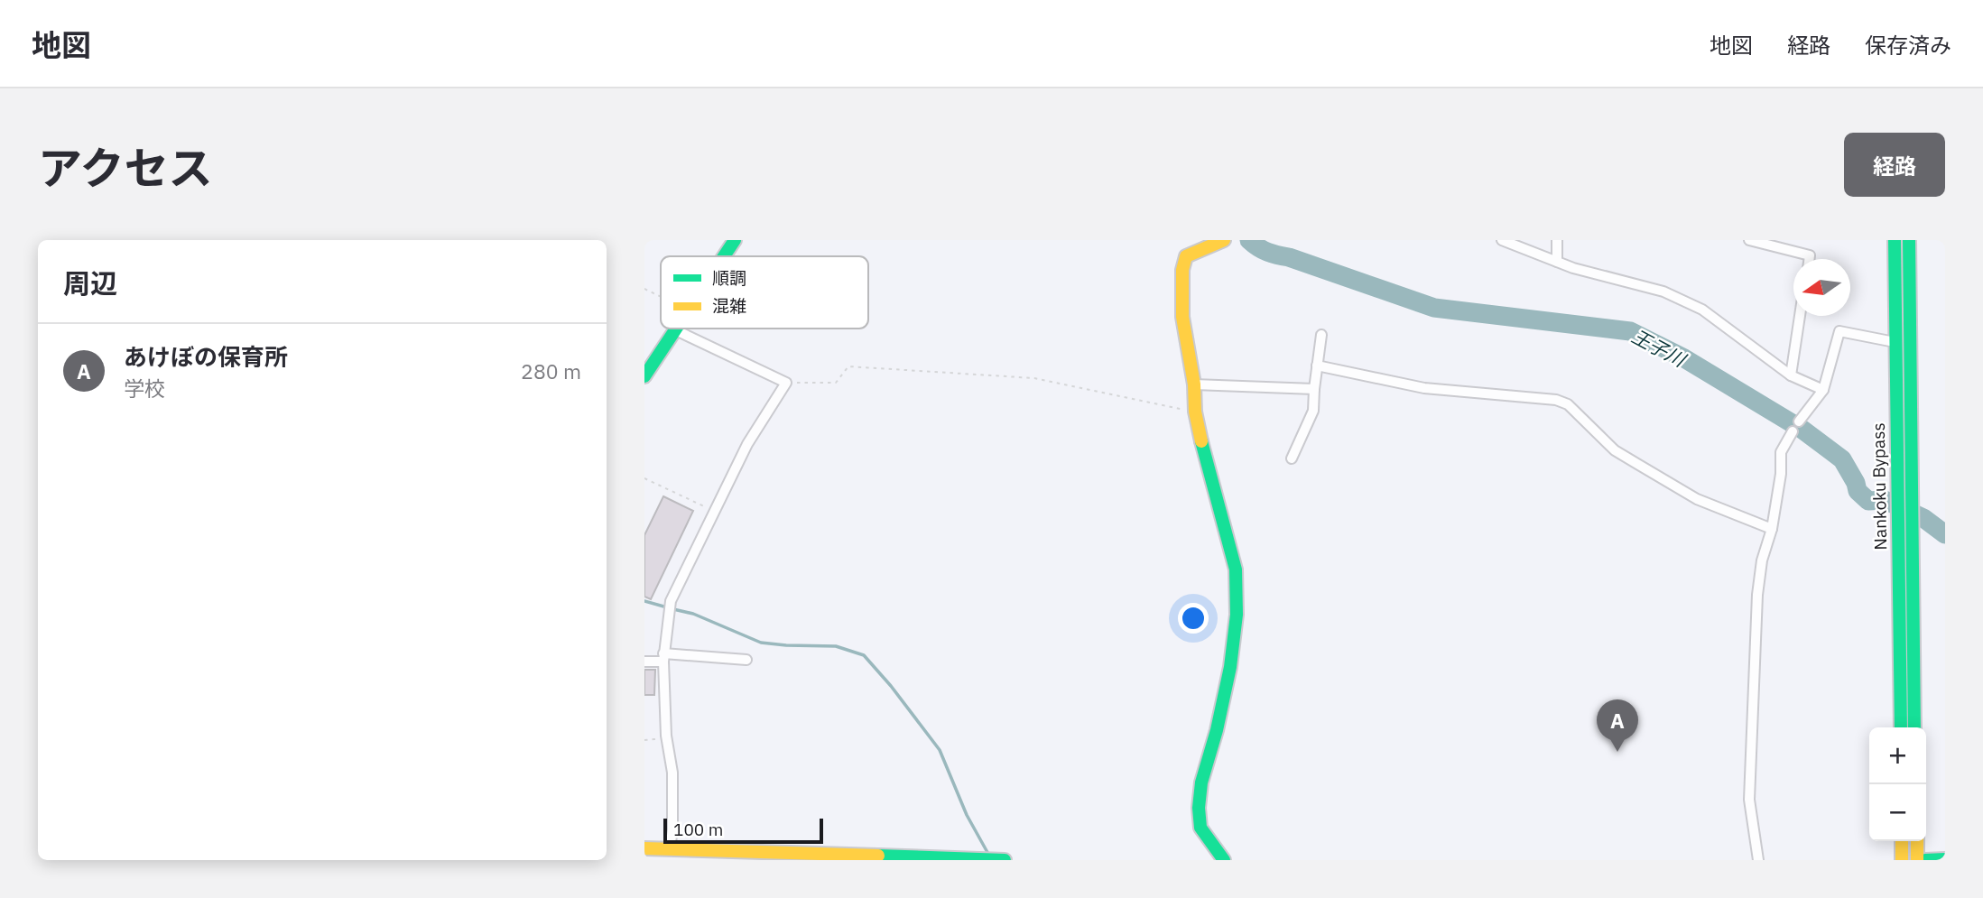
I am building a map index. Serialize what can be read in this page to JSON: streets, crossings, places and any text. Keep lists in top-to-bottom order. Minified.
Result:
{"streets":{"main road":["Nankoku Bypass"]},"water":["王子川"],"legend":["順調","混雑"],"scale_bar":"100 m","north":"left","page":{"header":"地図","nav":["地図","経路","保存済み"],"title":"アクセス","buttons":"経路","heading":"周辺","list":[{"mark":"A","name":"あけぼの保育所","note":"学校","value":"280 m"}],"pins":"A","map_buttons":["+","−"],"scale":"100 m"}}
